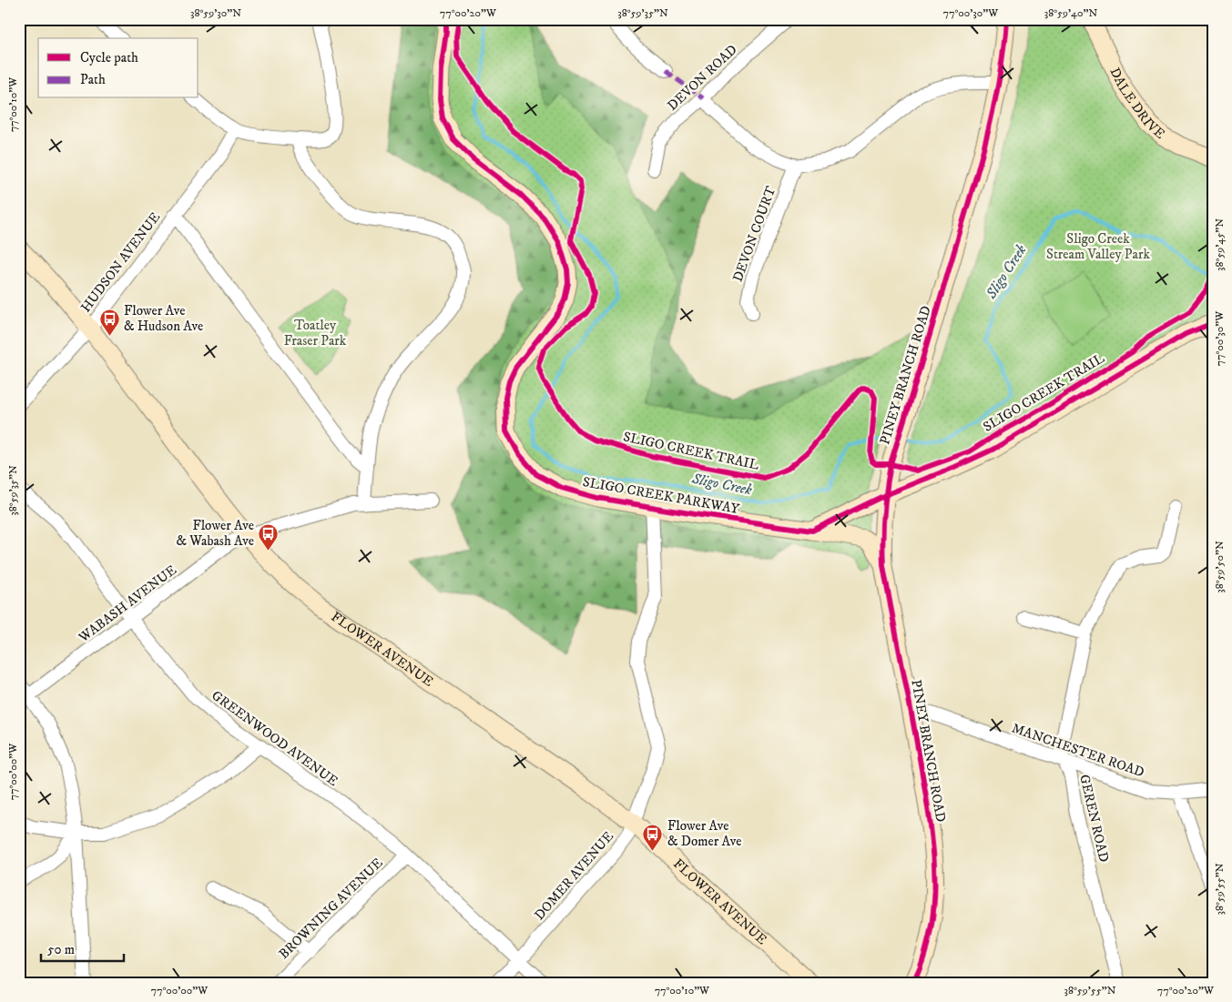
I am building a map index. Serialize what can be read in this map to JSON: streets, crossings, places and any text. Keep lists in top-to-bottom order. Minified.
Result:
{"streets":{"street":["DEVON ROAD","DALE DRIVE","DEVON COURT","HUDSON AVENUE","PINEY BRANCH ROAD","SLIGO CREEK PARKWAY","WABASH AVENUE","FLOWER AVENUE","GREENWOOD AVENUE","MANCHESTER ROAD","GEREN ROAD","DOMER AVENUE","BROWNING AVENUE"],"cycle path":["SLIGO CREEK TRAIL"]},"crossings":[["HUDSON AVENUE","FLOWER AVENUE"],["PINEY BRANCH ROAD","SLIGO CREEK PARKWAY"],["PINEY BRANCH ROAD","MANCHESTER ROAD"],["SLIGO CREEK PARKWAY","DOMER AVENUE"],["WABASH AVENUE","FLOWER AVENUE"],["WABASH AVENUE","GREENWOOD AVENUE"],["FLOWER AVENUE","DOMER AVENUE"],["GREENWOOD AVENUE","DOMER AVENUE"],["GREENWOOD AVENUE","BROWNING AVENUE"],["MANCHESTER ROAD","GEREN ROAD"]],"water":["Sligo Creek"],"parks":["Sligo Creek Stream Valley Park","Toatley Fraser Park"],"places":{"bus stop":["Flower Ave & Hudson Ave","Flower Ave & Wabash Ave","Flower Ave & Domer Ave"]},"legend":["Cycle path","Path"],"scale_bar":"50 m","coordinates":["38°59'30\"N","77°00'20\"W","38°59'35\"N","77°00'30\"W","38°59'40\"N","77°00'10\"W","38°59'45\"N","38°59'50\"N","77°00'00\"W","38°59'55\"N"]}
